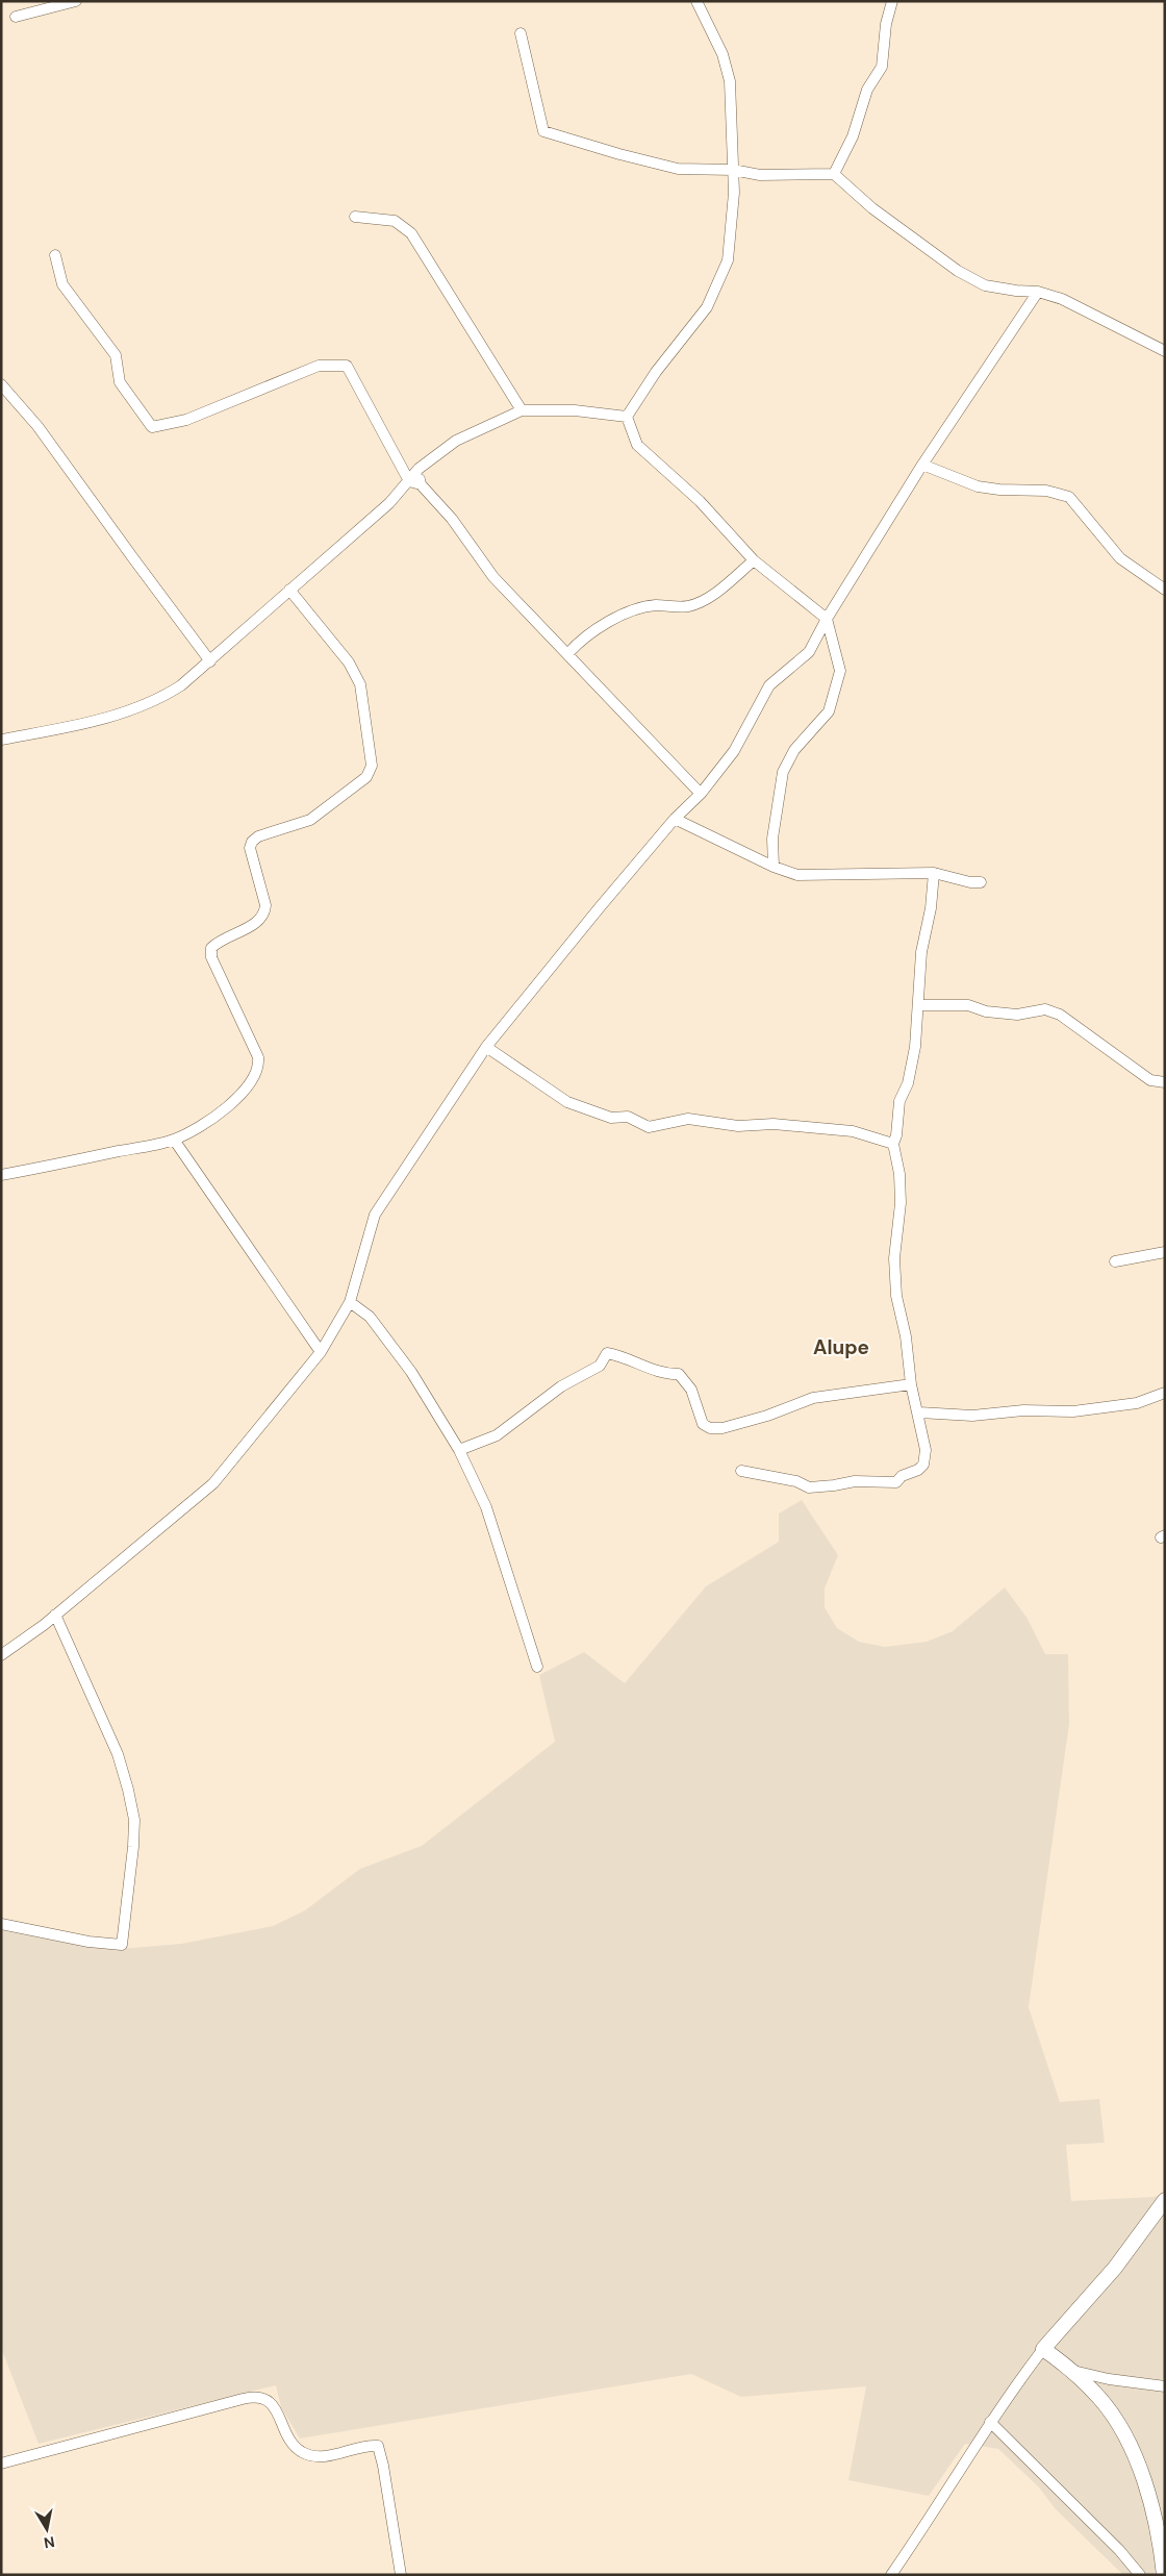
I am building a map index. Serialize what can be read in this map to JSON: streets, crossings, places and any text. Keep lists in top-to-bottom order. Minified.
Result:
{"districts":["Alupe"],"north":"bottom"}
